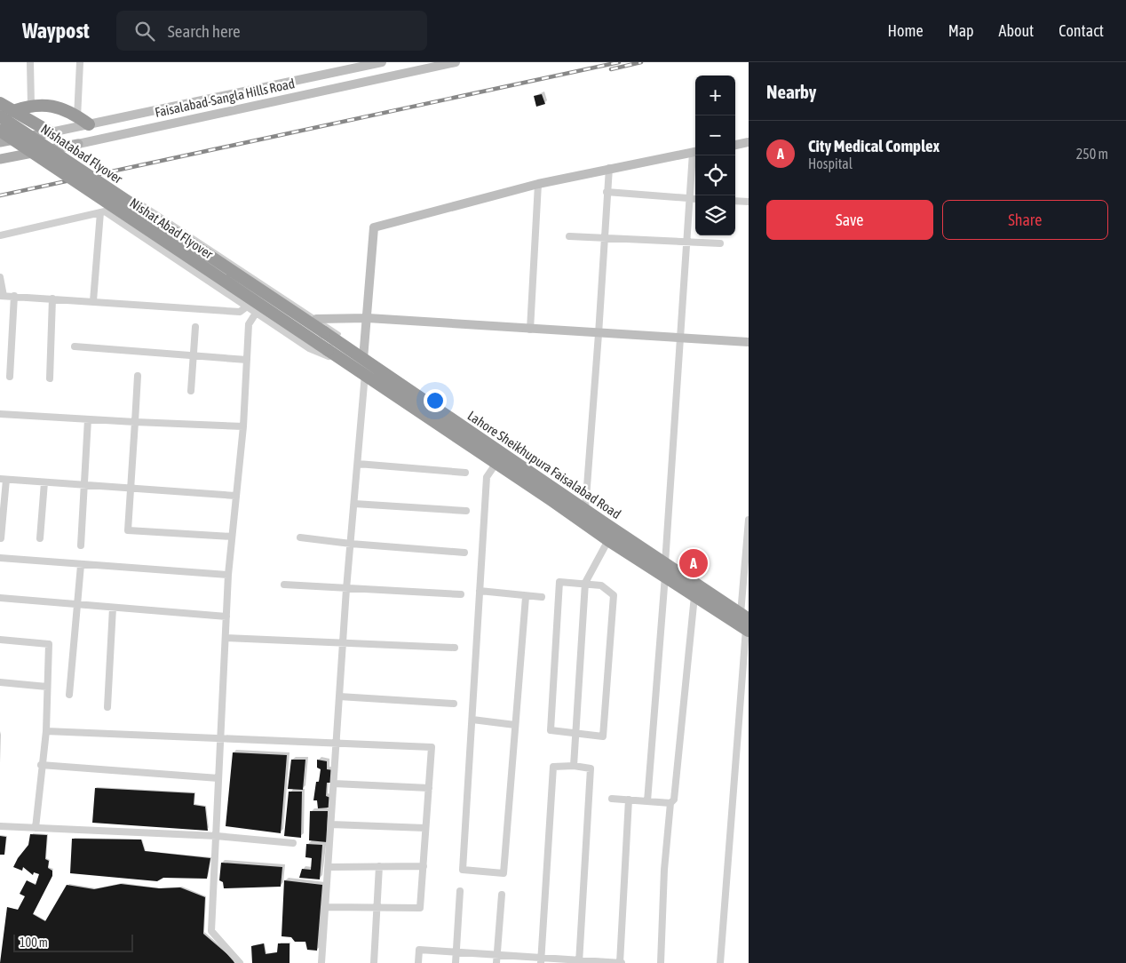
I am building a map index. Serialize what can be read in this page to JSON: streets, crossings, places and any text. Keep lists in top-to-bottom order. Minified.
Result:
{"streets":{"highway":["Nishatabad Flyover","Nishat Abad Flyover","Lahore Sheikhupura Faisalabad Road"],"main road":["Faisalabad-Sangla Hills Road"]},"crossings":[["Nishatabad Flyover","Lahore Sheikhupura Faisalabad Road"],["Nishat Abad Flyover","Lahore Sheikhupura Faisalabad Road"]],"scale_bar":"100 m","page":{"header":"Waypost","search":"Search here","nav":["Home","Map","About","Contact"],"heading":"Nearby","map_buttons":["+","−"],"list":[{"mark":"A","name":"City Medical Complex","note":"Hospital","value":"250 m"}],"buttons":["Save","Share"],"pins":"A","scale":"100 m"}}
